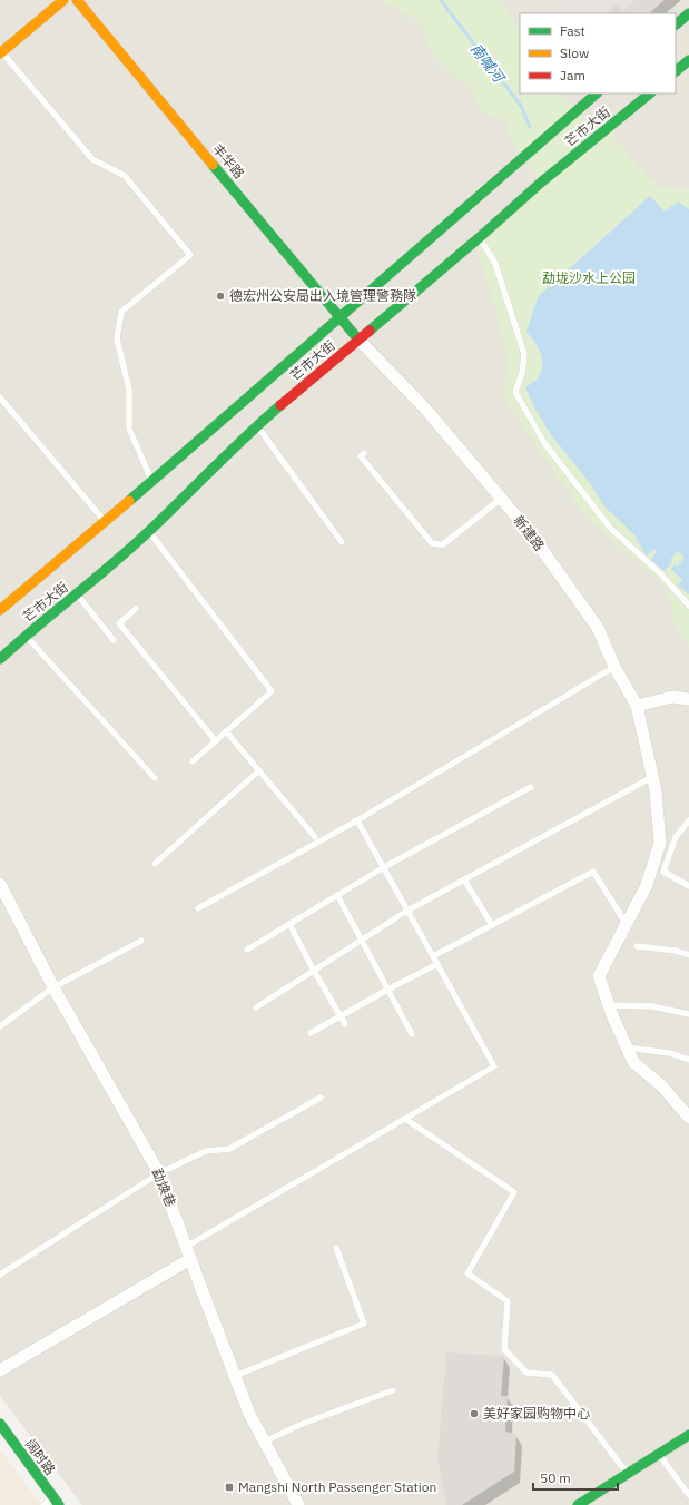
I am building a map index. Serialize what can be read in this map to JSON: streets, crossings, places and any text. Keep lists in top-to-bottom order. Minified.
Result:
{"streets":{"main road":["芒市大街","丰华路","阔时路"],"street":["新建路","勐焕巷"]},"crossings":[["芒市大街","丰华路"],["芒市大街","新建路"],["丰华路","新建路"]],"water":["南喊河"],"parks":["勐垅沙水上公园"],"places":{"other":["德宏州公安局出入境管理警務隊","美好家园购物中心"],"transit":["Mangshi North Passenger Station"]},"legend":["Fast","Slow","Jam"],"scale_bar":"50 m"}
